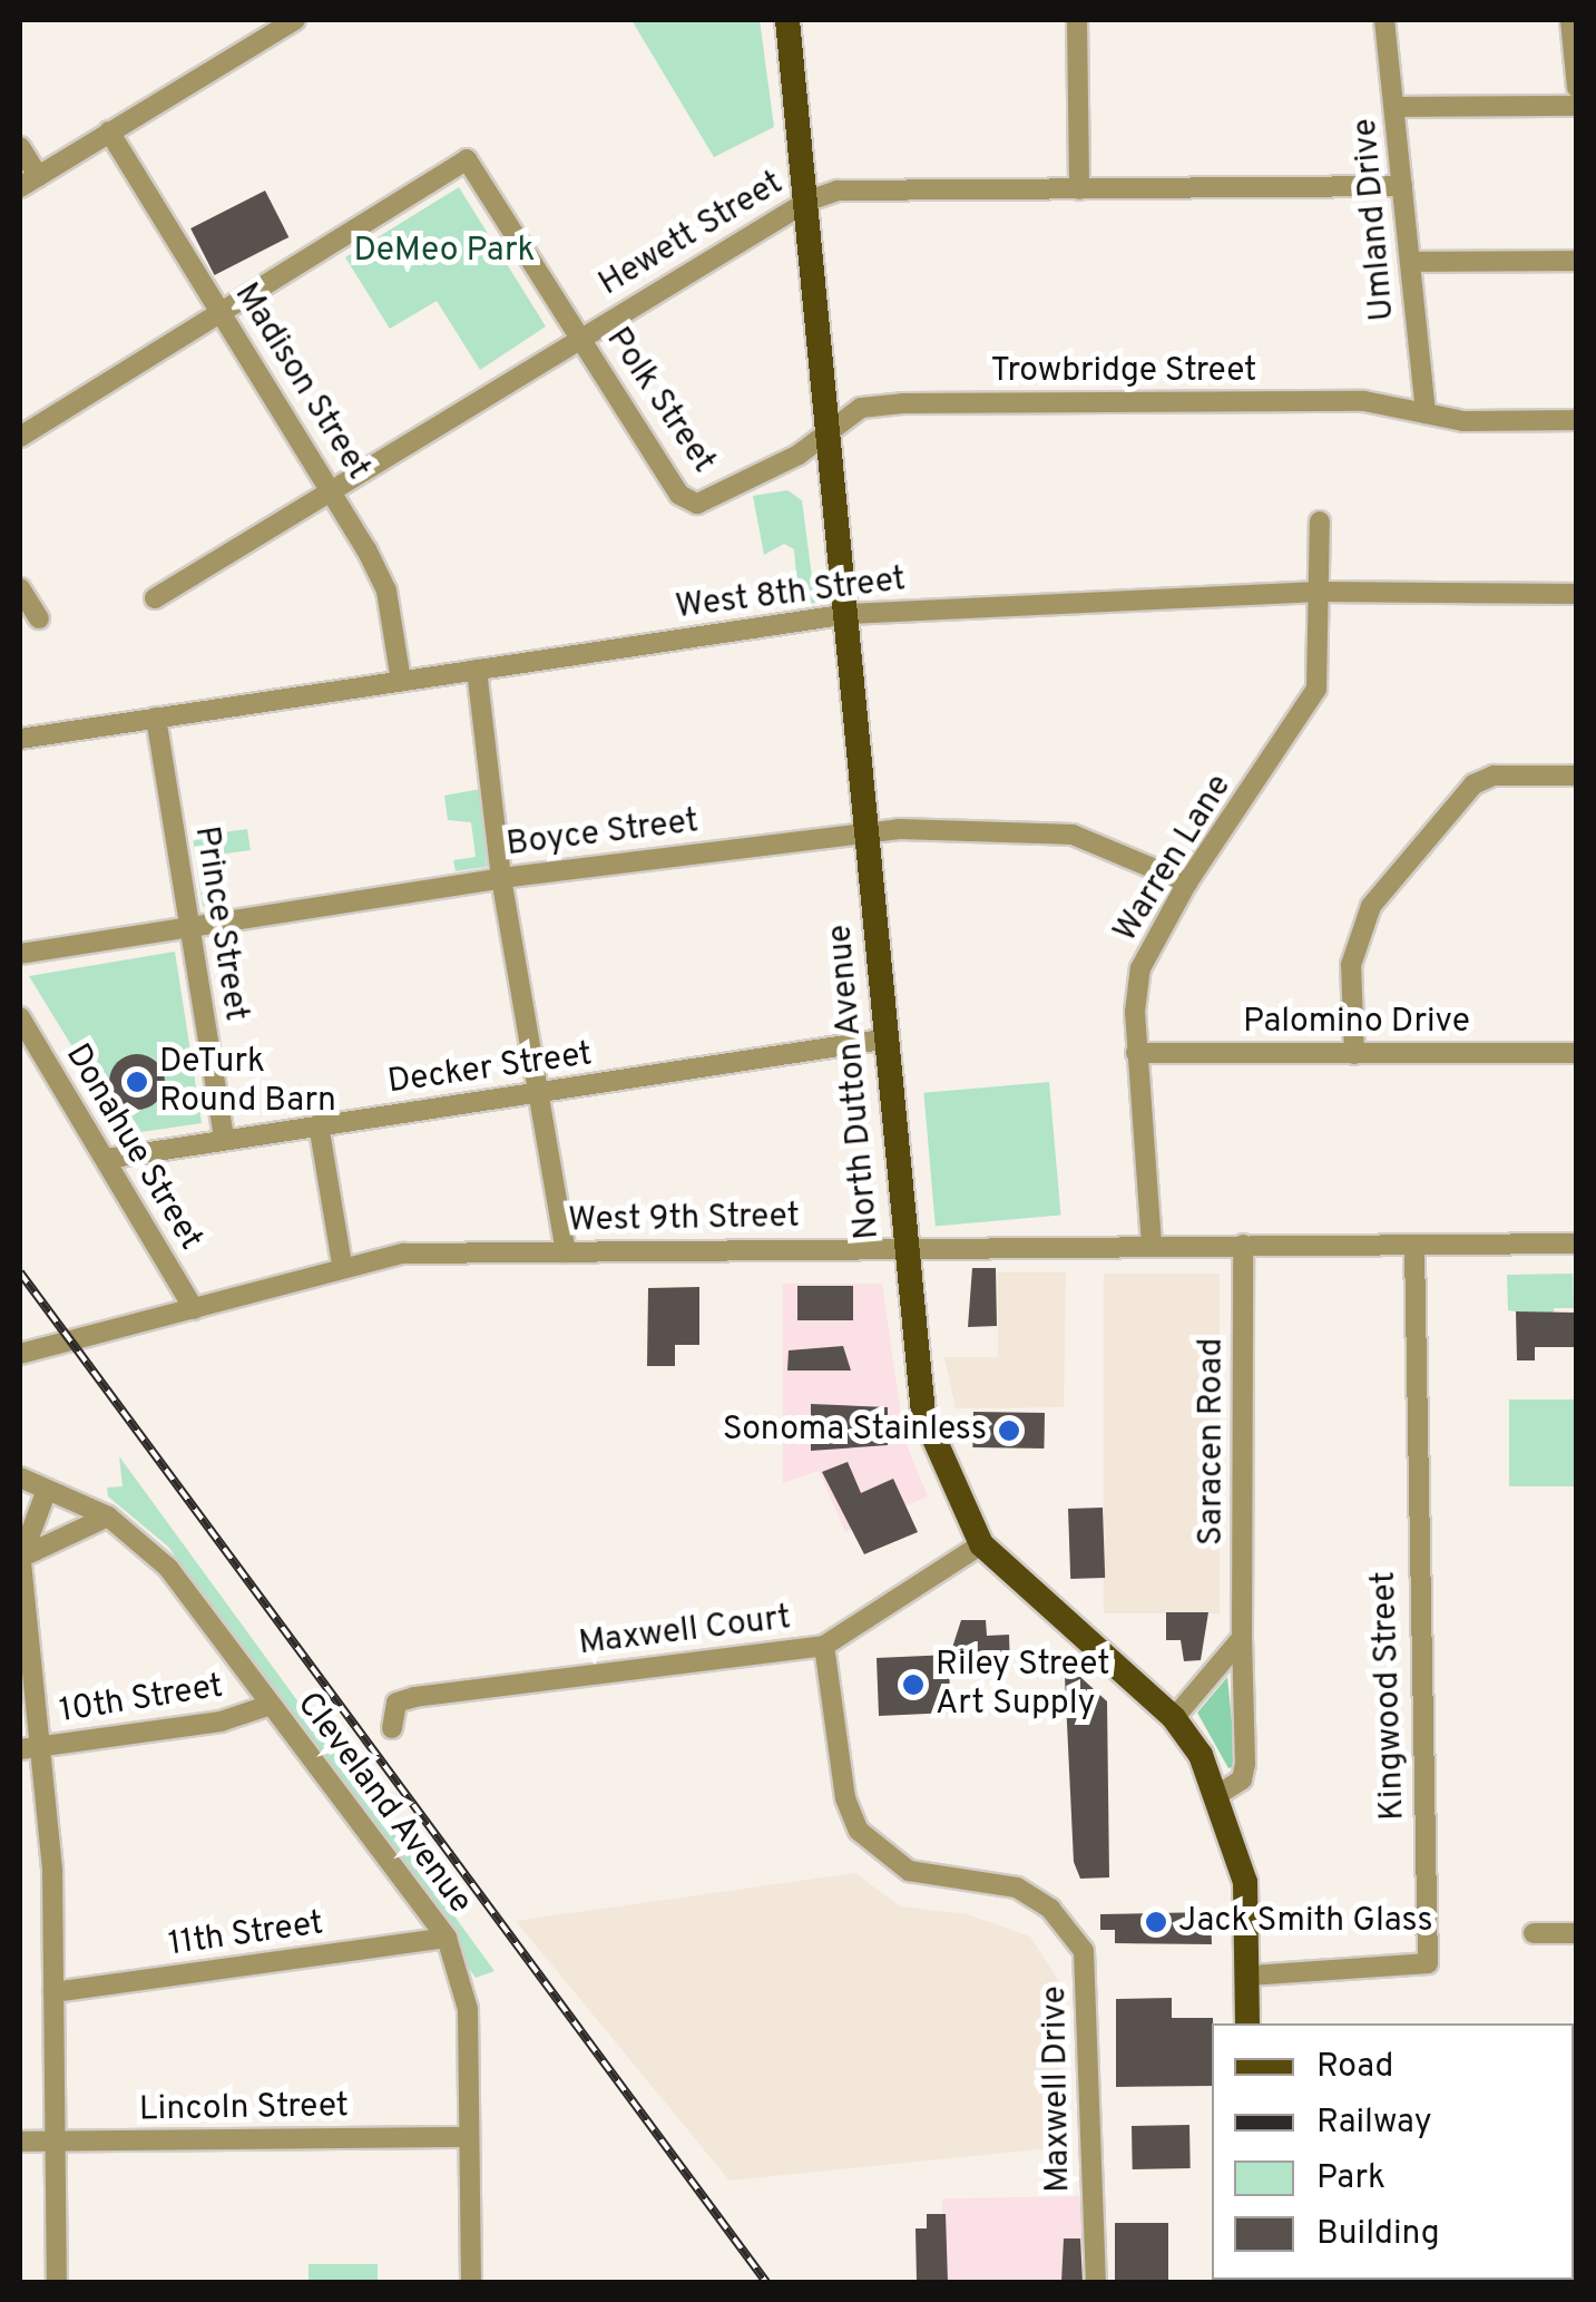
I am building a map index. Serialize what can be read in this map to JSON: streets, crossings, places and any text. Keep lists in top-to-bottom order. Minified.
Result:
{"streets":{"main road":["North Dutton Avenue"],"street":["Umland Drive","Hewett Street","Trowbridge Street","Madison Street","Polk Street","West 8th Street","Boyce Street","Warren Lane","Prince Street","Palomino Drive","Decker Street","Donahue Street","West 9th Street","Saracen Road","Maxwell Court","Kingwood Street","10th Street","Cleveland Avenue","11th Street","Maxwell Drive","Lincoln Street"]},"crossings":[["Umland Drive","Hewett Street"],["Umland Drive","Trowbridge Street"],["Hewett Street","Madison Street"],["Hewett Street","Polk Street"],["Hewett Street","North Dutton Avenue"],["Trowbridge Street","Polk Street"],["Trowbridge Street","North Dutton Avenue"],["Madison Street","Polk Street"],["Madison Street","West 8th Street"],["West 8th Street","Warren Lane"],["West 8th Street","Prince Street"],["West 8th Street","North Dutton Avenue"],["Boyce Street","Warren Lane"],["Boyce Street","Prince Street"],["Boyce Street","North Dutton Avenue"],["Warren Lane","Palomino Drive"],["Warren Lane","West 9th Street"],["Prince Street","Decker Street"],["Decker Street","North Dutton Avenue"],["Decker Street","Donahue Street"],["North Dutton Avenue","West 9th Street"],["North Dutton Avenue","Saracen Road"],["North Dutton Avenue","Maxwell Court"],["North Dutton Avenue","Kingwood Street"],["Donahue Street","West 9th Street"],["West 9th Street","Saracen Road"],["West 9th Street","Kingwood Street"],["Maxwell Court","Maxwell Drive"],["10th Street","Cleveland Avenue"],["Cleveland Avenue","11th Street"],["Cleveland Avenue","Lincoln Street"]],"parks":["DeMeo Park"],"places":["DeTurk Round Barn","Sonoma Stainless","Riley Street Art Supply","Jack Smith Glass"],"legend":["Road","Railway","Park","Building"]}
